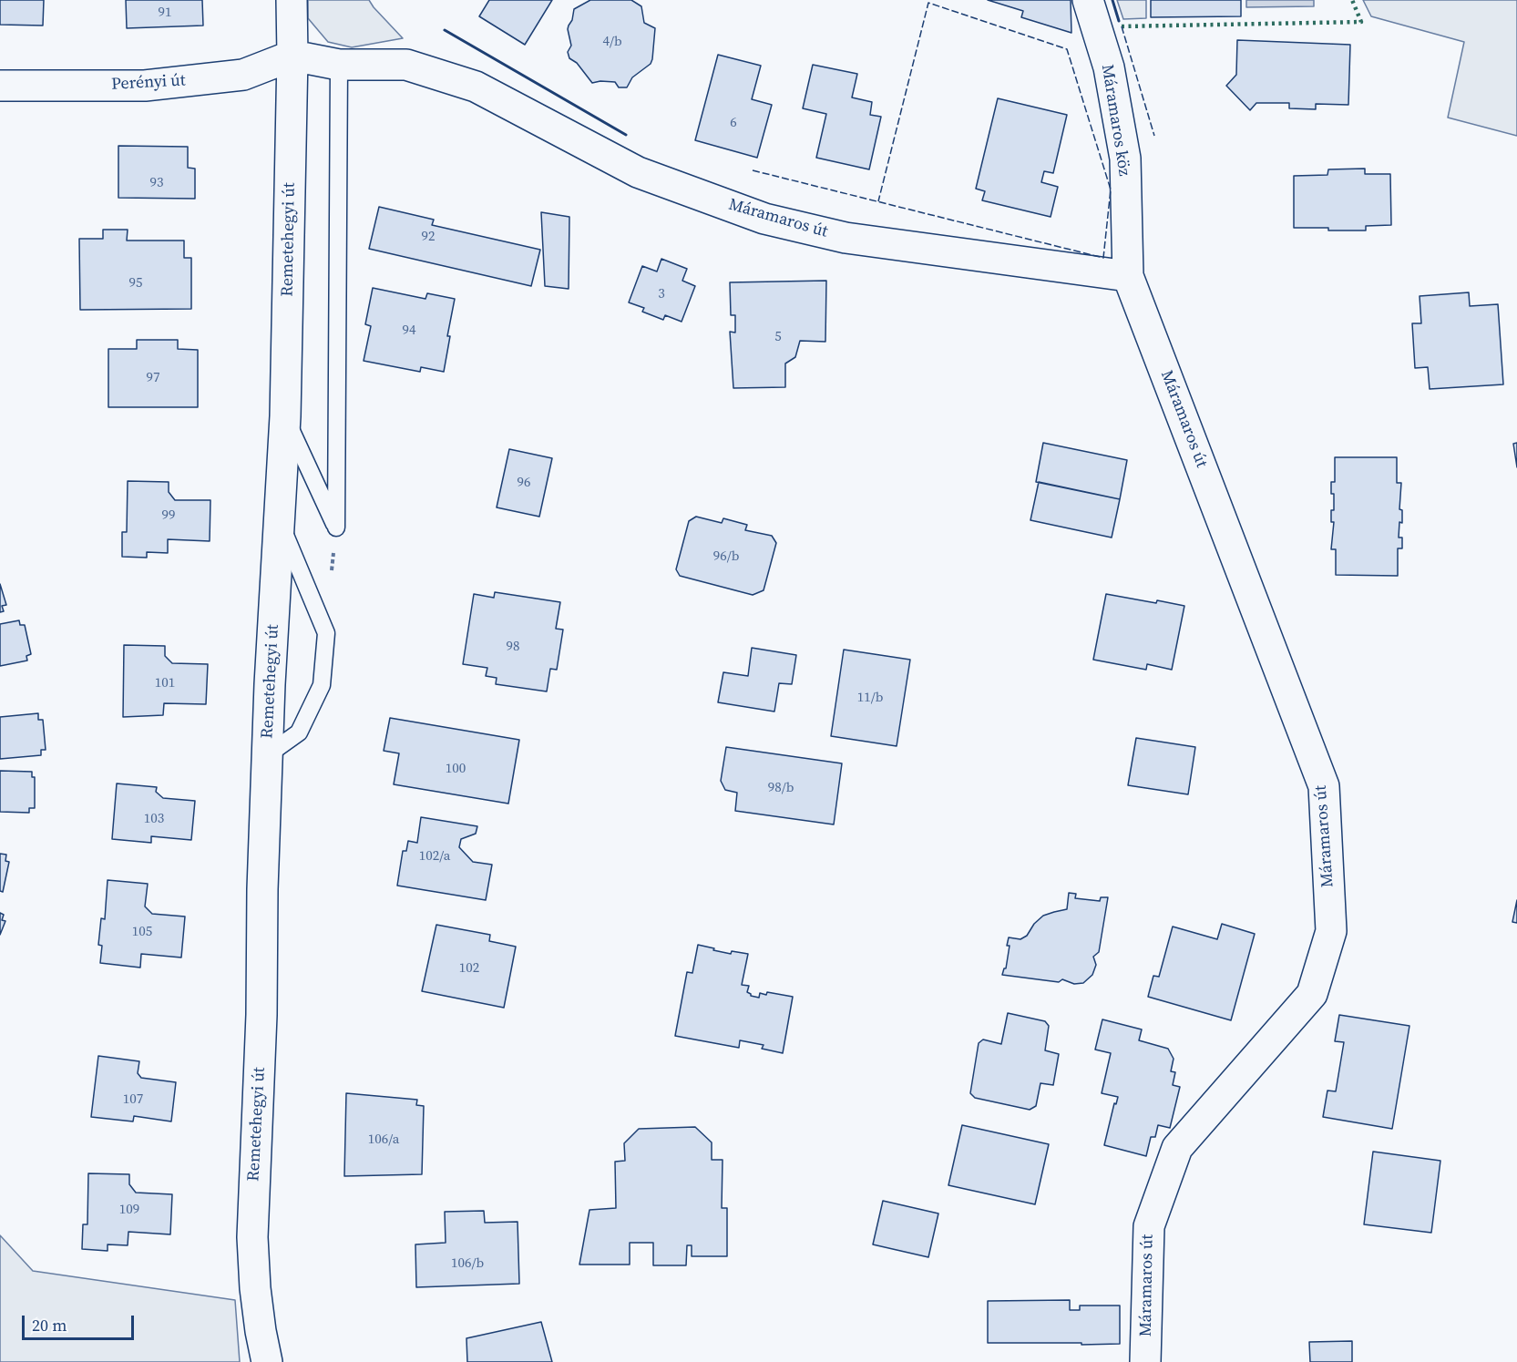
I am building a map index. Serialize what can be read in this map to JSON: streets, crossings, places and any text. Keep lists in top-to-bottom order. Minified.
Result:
{"streets":{"street":["Perényi út","Máramaros köz","Máramaros út","Remetehegyi út"]},"crossings":[["Perényi út","Máramaros út"],["Perényi út","Remetehegyi út"],["Máramaros köz","Máramaros út"],["Máramaros út","Remetehegyi út"]],"house_numbers":["91","4/b","6","93","92","95","3","94","5","97","96","99","96/b","98","101","11/b","100","98/b","103","102/a","105","102","107","106/a","109","106/b"],"scale_bar":"20 m"}
